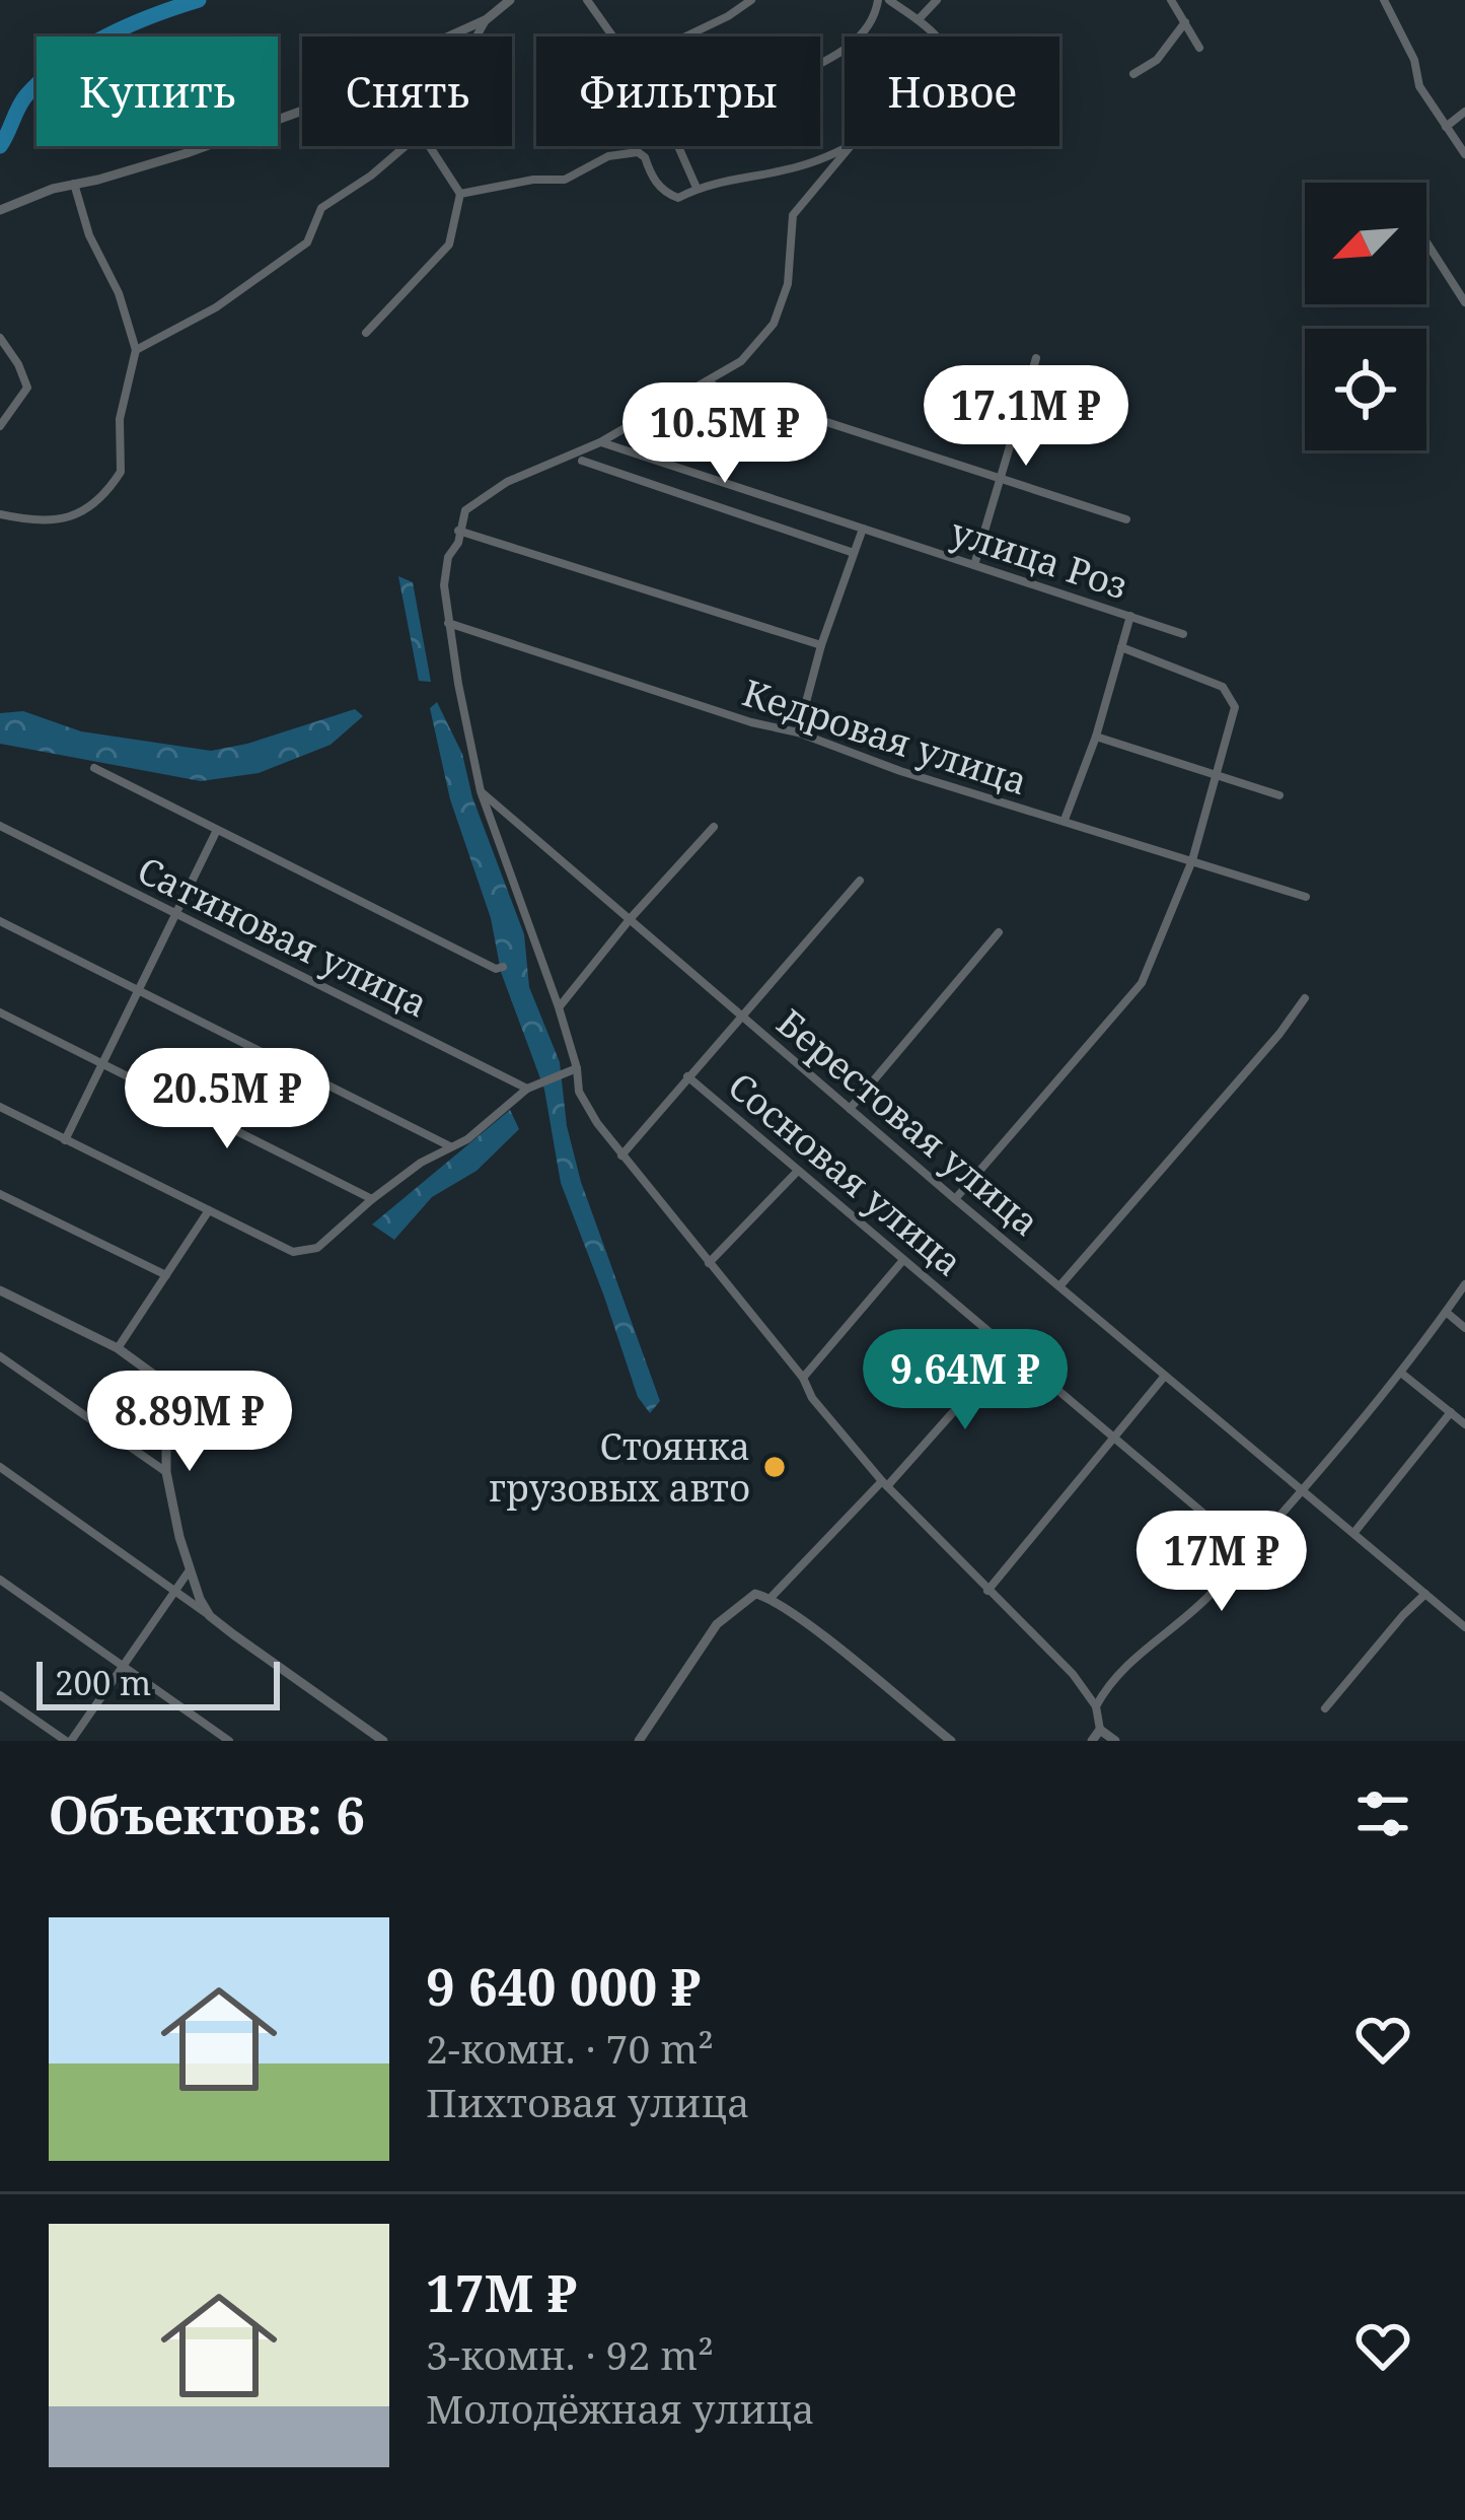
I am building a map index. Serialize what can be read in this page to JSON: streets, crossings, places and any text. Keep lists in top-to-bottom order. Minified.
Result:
{"streets":{"street":["улица Роз","Кедровая улица","Сатиновая улица","Берестовая улица","Сосновая улица"]},"places":["Стоянка грузовых авто"],"scale_bar":"200 m","north":"bottom left","page":{"chip":["Купить","Снять","Фильтры","Новое"],"price":["17.1M ₽","10.5M ₽","20.5M ₽","9.64M ₽","8.89M ₽","17M ₽"],"scale":"200 m","heading":"Объектов: 6","list":[{"name":"9 640 000 ₽","note":"2-комн. · 70 m² · Пихтовая улица"},{"name":"17M ₽","note":"3-комн. · 92 m² · Молодёжная улица"}]}}
